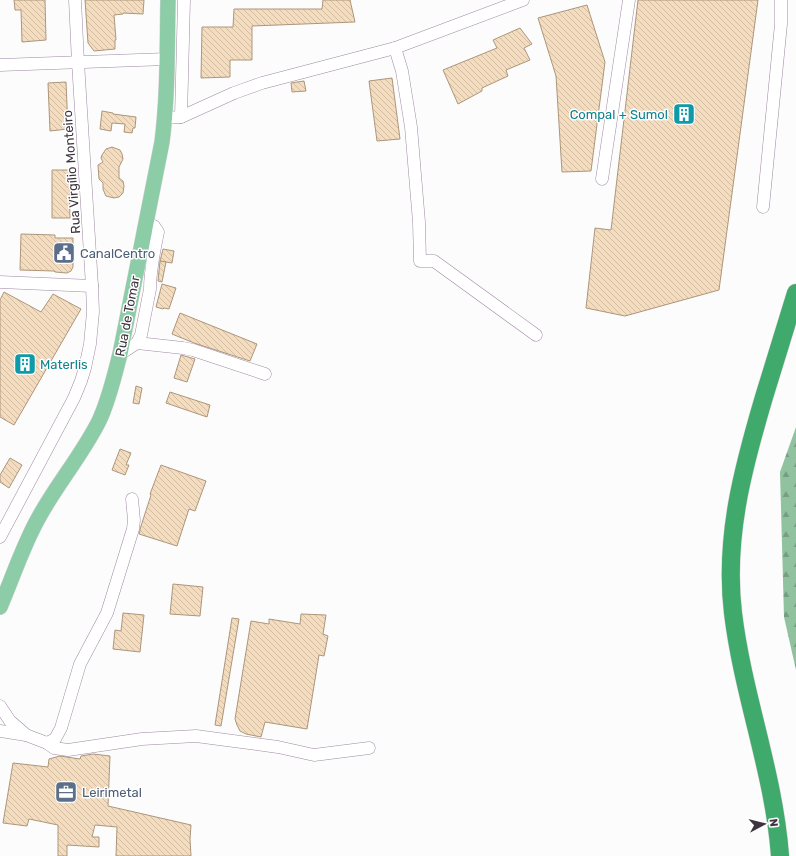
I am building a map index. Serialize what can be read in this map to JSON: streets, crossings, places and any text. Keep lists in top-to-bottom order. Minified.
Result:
{"streets":{"main road":["Rua de Tomar"],"street":["Rua Virgílio Monteiro"]},"places":{"building":["Compal + Sumol","Materlis"],"public building":["CanalCentro"],"office":["Leirimetal"]},"north":"right"}
